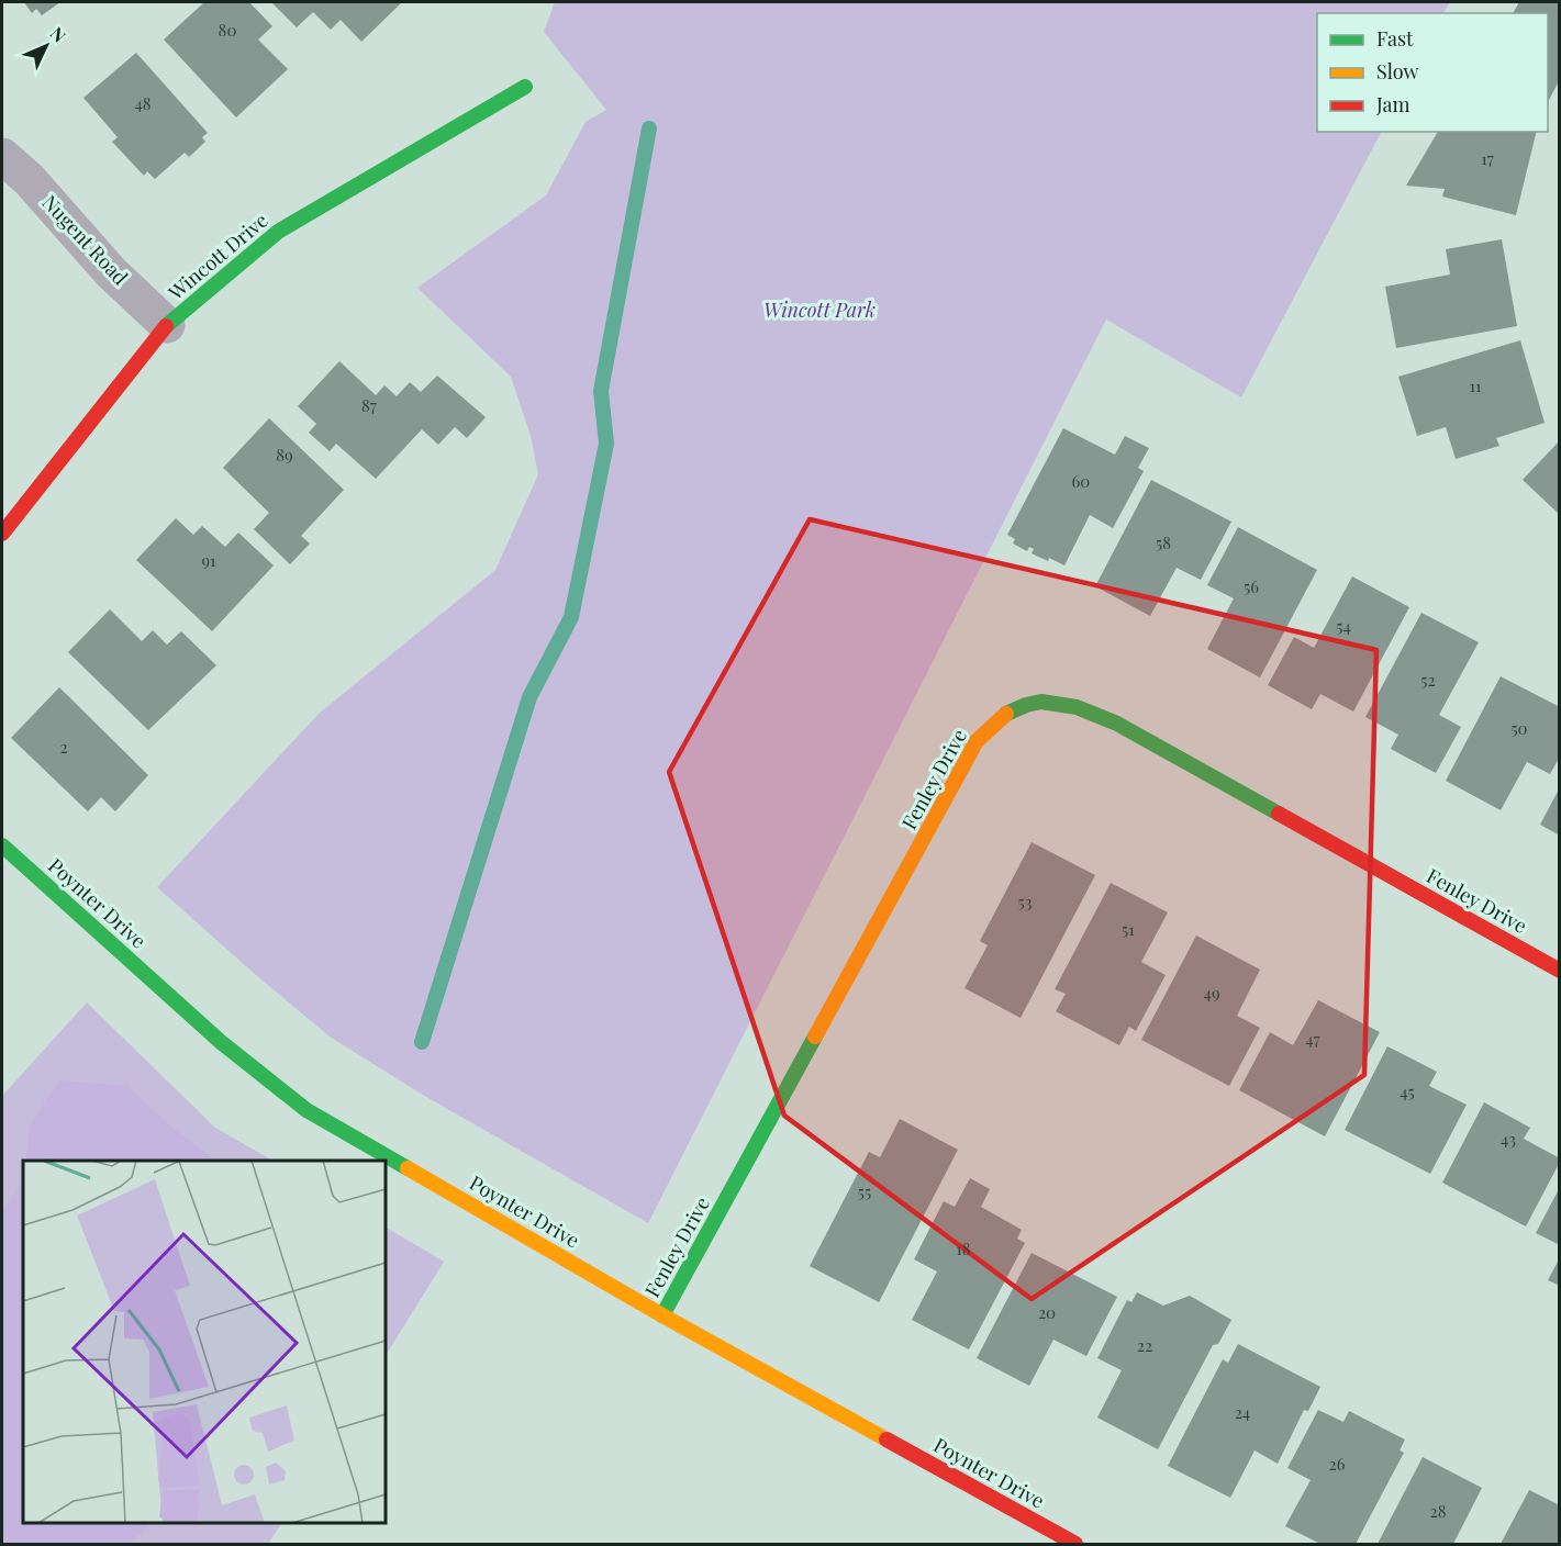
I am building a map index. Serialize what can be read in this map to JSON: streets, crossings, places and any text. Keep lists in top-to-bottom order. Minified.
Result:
{"streets":{"street":["Nugent Road","Wincott Drive","Fenley Drive","Poynter Drive"]},"crossings":[["Nugent Road","Wincott Drive"],["Fenley Drive","Poynter Drive"]],"parks":["Wincott Park"],"house_numbers":["80","48","17","11","87","89","60","58","91","56","54","52","50","2","53","51","49","47","45","43","55","18","20","22","24","26","28"],"legend":["Fast","Slow","Jam"],"north":"top right"}
